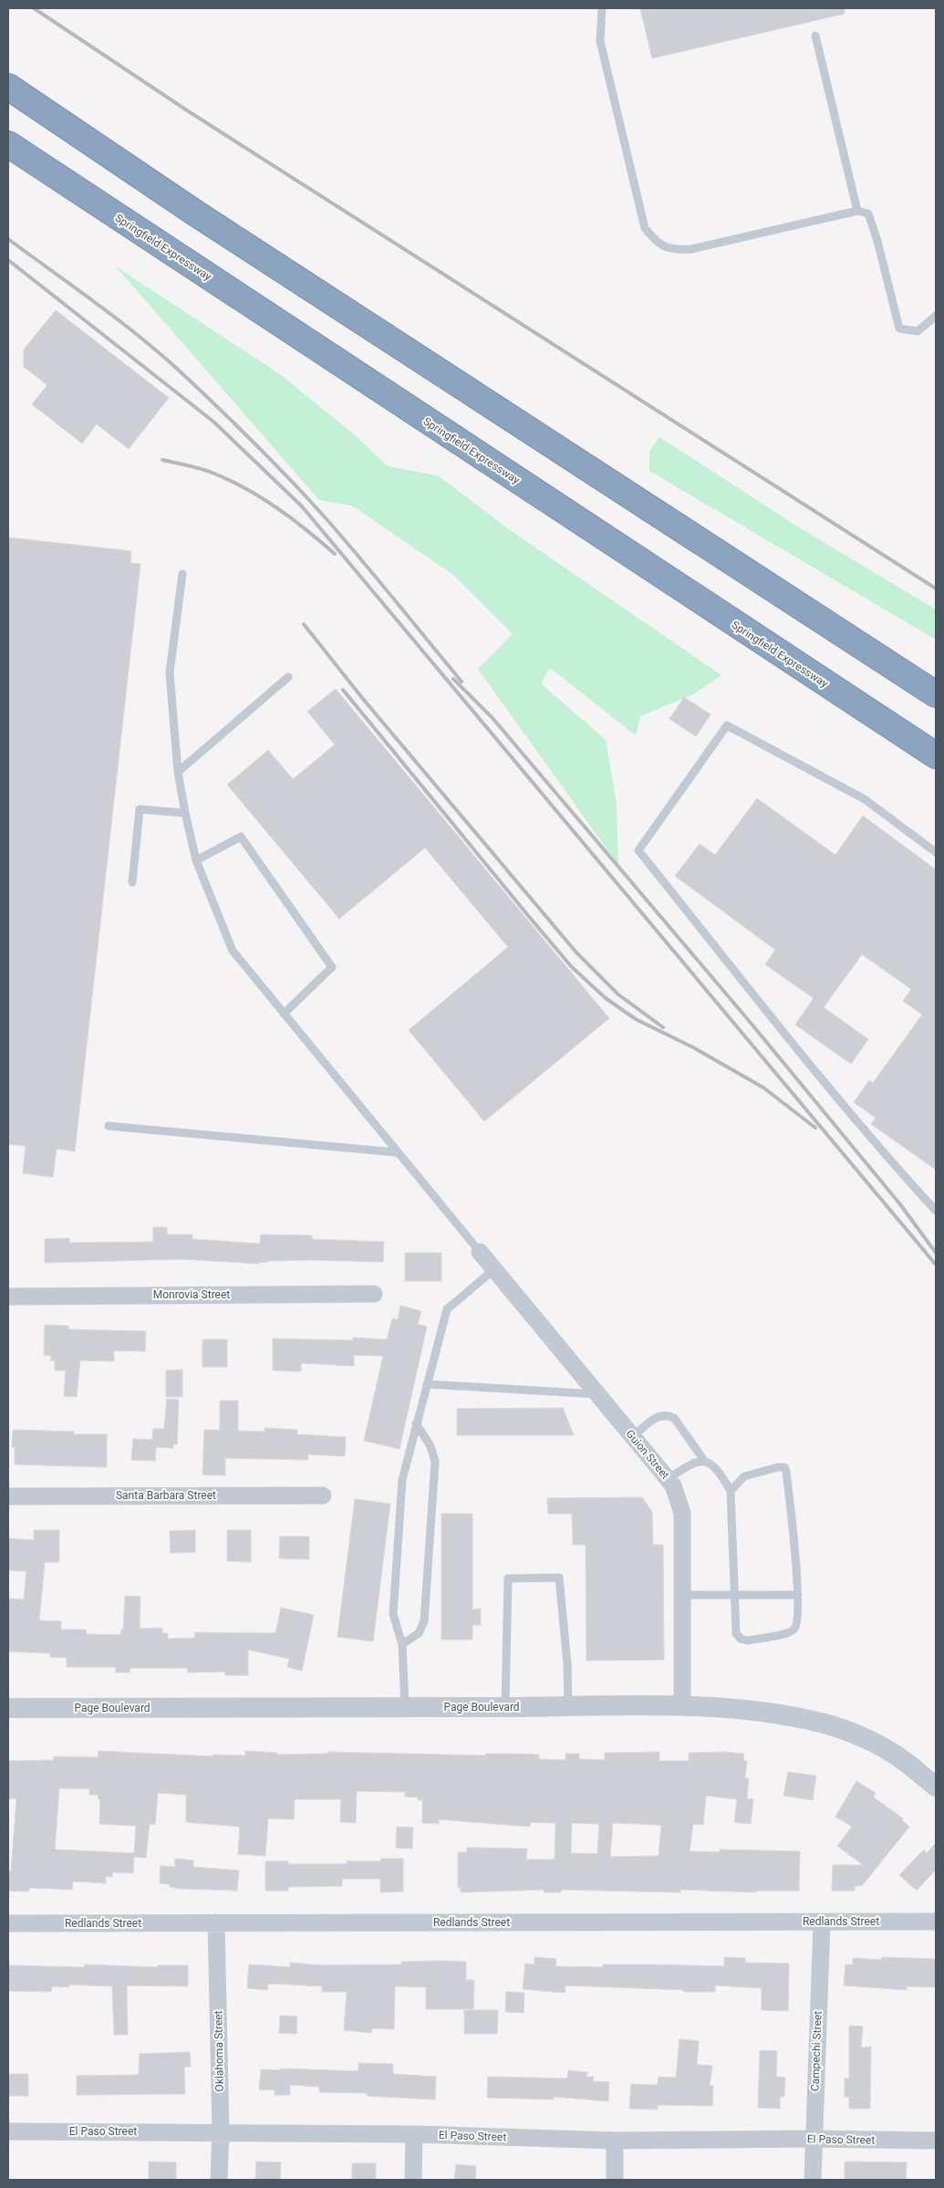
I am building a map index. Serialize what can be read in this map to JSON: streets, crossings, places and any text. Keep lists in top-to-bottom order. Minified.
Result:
{"streets":{"highway":["Springfield Expressway"],"street":["Monrovia Street","Guion Street","Santa Barbara Street","Page Boulevard","Redlands Street","Oklahoma Street","Campechi Street","El Paso Street"]},"crossings":[["Guion Street","Page Boulevard"],["Redlands Street","Oklahoma Street"],["Redlands Street","Campechi Street"],["Oklahoma Street","El Paso Street"],["Campechi Street","El Paso Street"]]}
